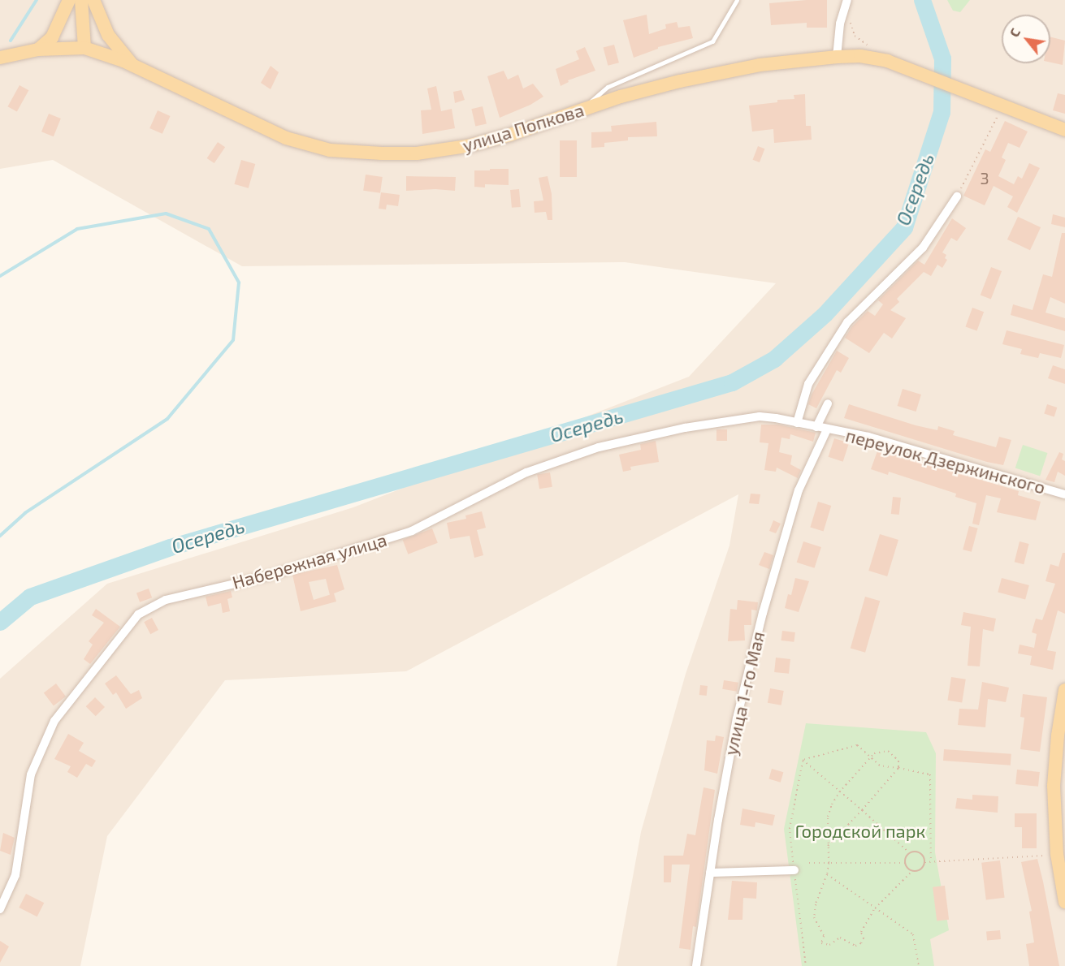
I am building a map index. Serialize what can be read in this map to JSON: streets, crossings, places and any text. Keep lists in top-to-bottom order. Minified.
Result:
{"streets":{"main road":["улица Попкова"],"street":["переулок Дзержинского","Набережная улица","улица 1-го Мая"]},"crossings":[["переулок Дзержинского","Набережная улица"],["переулок Дзержинского","улица 1-го Мая"],["Набережная улица","улица 1-го Мая"]],"water":["Осередь"],"parks":["Городской парк"],"house_numbers":["3"],"north":"top left"}
